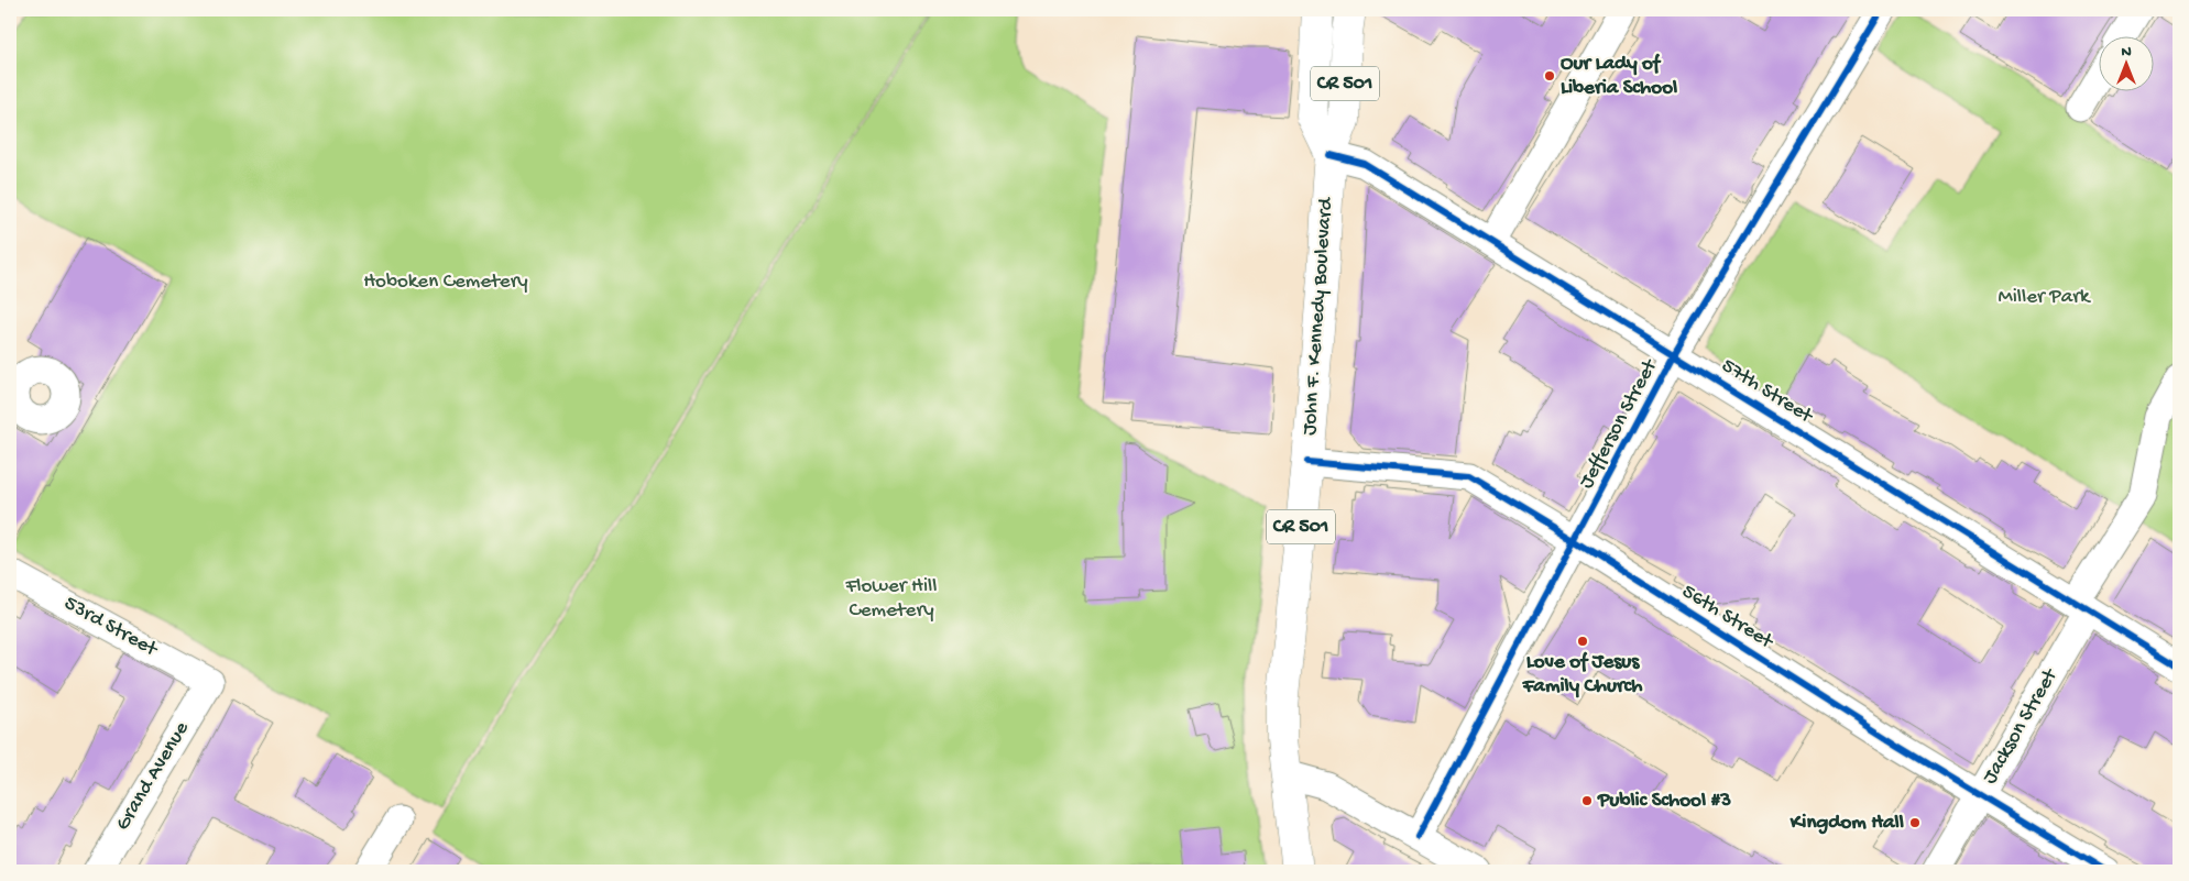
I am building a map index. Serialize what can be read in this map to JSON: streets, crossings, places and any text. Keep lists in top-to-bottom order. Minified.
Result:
{"streets":{"main road":["CR 501","John F. Kennedy Boulevard"],"street":["57th Street","Jefferson Street","56th Street","53rd Street","Jackson Street","Grand Avenue"]},"crossings":[["CR 501","John F. Kennedy Boulevard"],["CR 501","57th Street"],["John F. Kennedy Boulevard","57th Street"],["John F. Kennedy Boulevard","56th Street"],["57th Street","Jefferson Street"],["57th Street","Jackson Street"],["Jefferson Street","56th Street"],["56th Street","Jackson Street"],["53rd Street","Grand Avenue"]],"parks":["Hoboken Cemetery","Miller Park","Flower Hill Cemetery"],"places":["Our Lady of Liberia School","Love of Jesus Family Church","Public School #3","Kingdom Hall"],"north":"top"}
